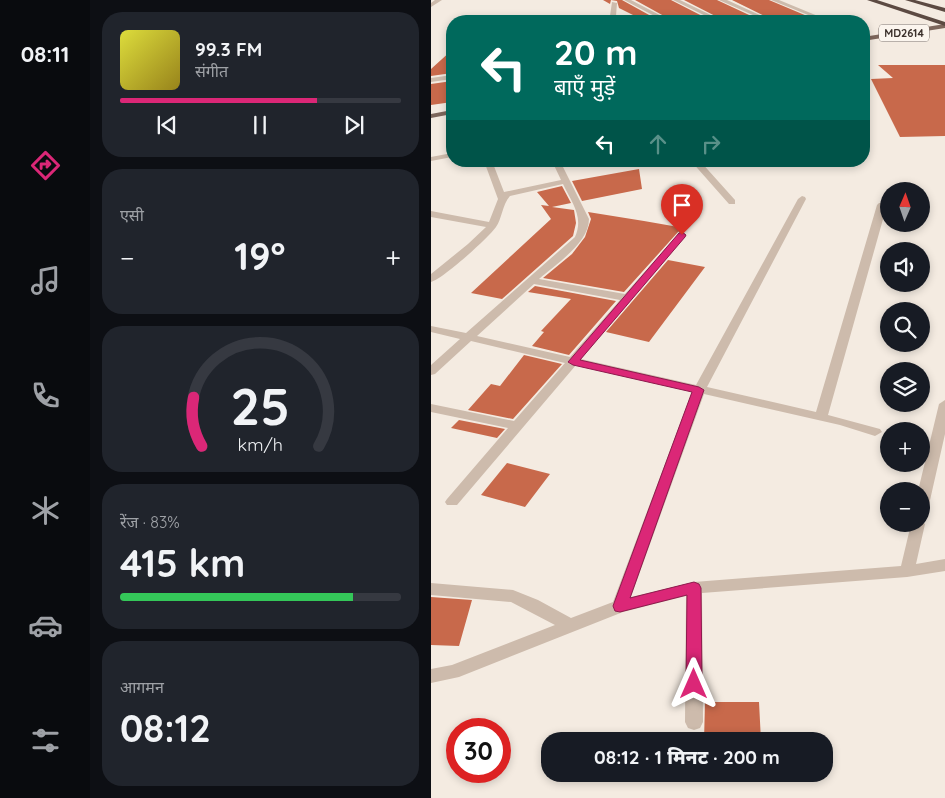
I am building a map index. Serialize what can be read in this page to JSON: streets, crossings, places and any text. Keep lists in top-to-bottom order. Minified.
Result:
{"streets":{"main road":["MD2614"]},"north":"top","page":{"tabs":"08:11","turn":["20 m","बाएँ मुड़ें"],"song":["99.3 FM","संगीत"],"tile":["एसी",["रेंज · 83%","415 km"],["आगमन","08:12"]],"map_buttons":["+","−"],"heat":["−","19°","+"],"limit":"30","trip":"08:12 · 1 मिनट · 200 m","gauge":["25","km/h"]}}
